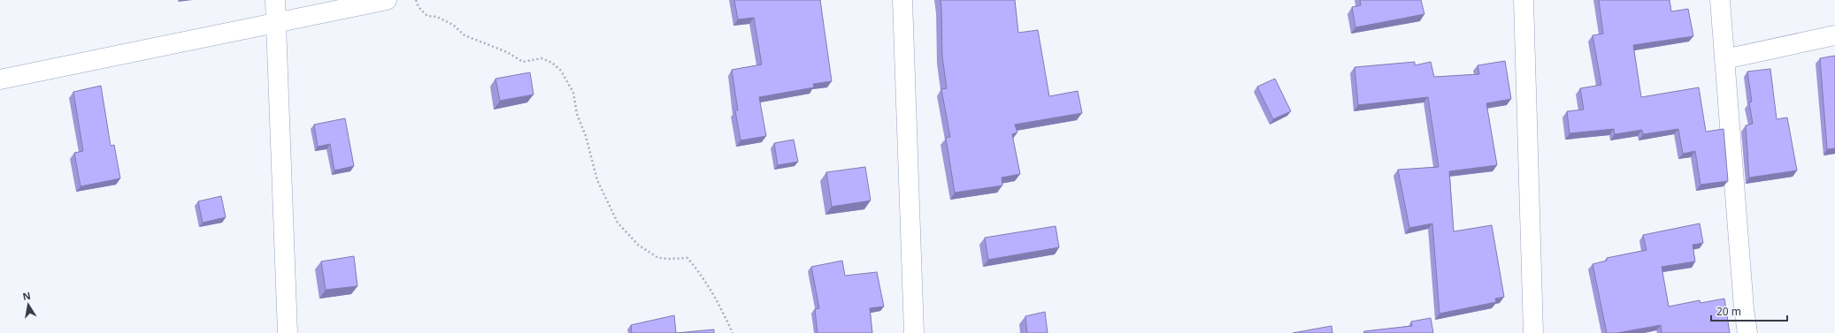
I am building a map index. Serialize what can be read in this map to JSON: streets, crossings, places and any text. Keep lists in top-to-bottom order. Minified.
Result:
{"scale_bar":"20 m","north":"top"}
